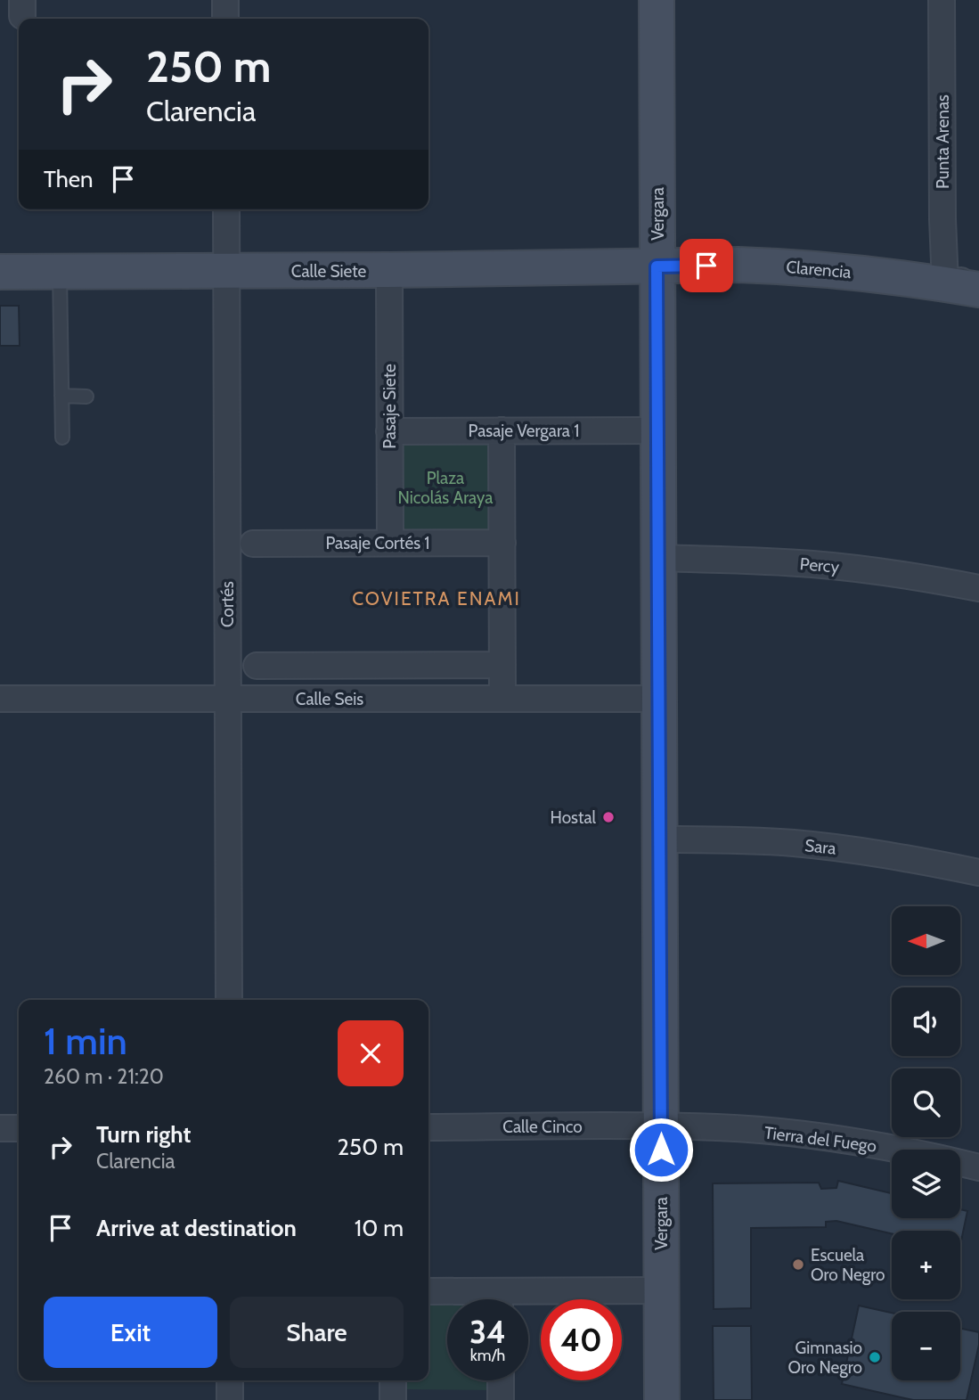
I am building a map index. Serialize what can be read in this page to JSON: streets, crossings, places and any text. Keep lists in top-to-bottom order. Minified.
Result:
{"streets":{"street":["Punta Arenas","Vergara","Clarencia","Calle Siete","Pasaje Siete","Pasaje Vergara 1","Pasaje Cortés 1","Percy","Cortés","Calle Seis","Sara","Calle Cinco","Tierra del Fuego"]},"crossings":[["Punta Arenas","Clarencia"],["Vergara","Clarencia"],["Vergara","Calle Siete"],["Vergara","Pasaje Vergara 1"],["Vergara","Percy"],["Vergara","Calle Seis"],["Vergara","Sara"],["Vergara","Calle Cinco"],["Vergara","Tierra del Fuego"],["Clarencia","Calle Siete"],["Calle Siete","Pasaje Siete"],["Calle Siete","Cortés"],["Pasaje Siete","Pasaje Vergara 1"],["Pasaje Siete","Pasaje Cortés 1"],["Cortés","Calle Seis"],["Calle Cinco","Tierra del Fuego"]],"districts":["COVIETRA ENAMI"],"parks":["Plaza Nicolás Araya"],"places":["Hostal","Escuela Oro Negro","Gimnasio Oro Negro"],"north":"left","page":{"turn":["250 m","Clarencia"],"then":"Then","map_buttons":["+","−"],"heading":["1 min","260 m · 21:20"],"list":[{"name":"Turn right","note":"Clarencia","value":"250 m"},{"name":"Arrive at destination","value":"10 m"}],"buttons":["Exit","Share"],"speed":"34 km/h","limit":"40"}}
